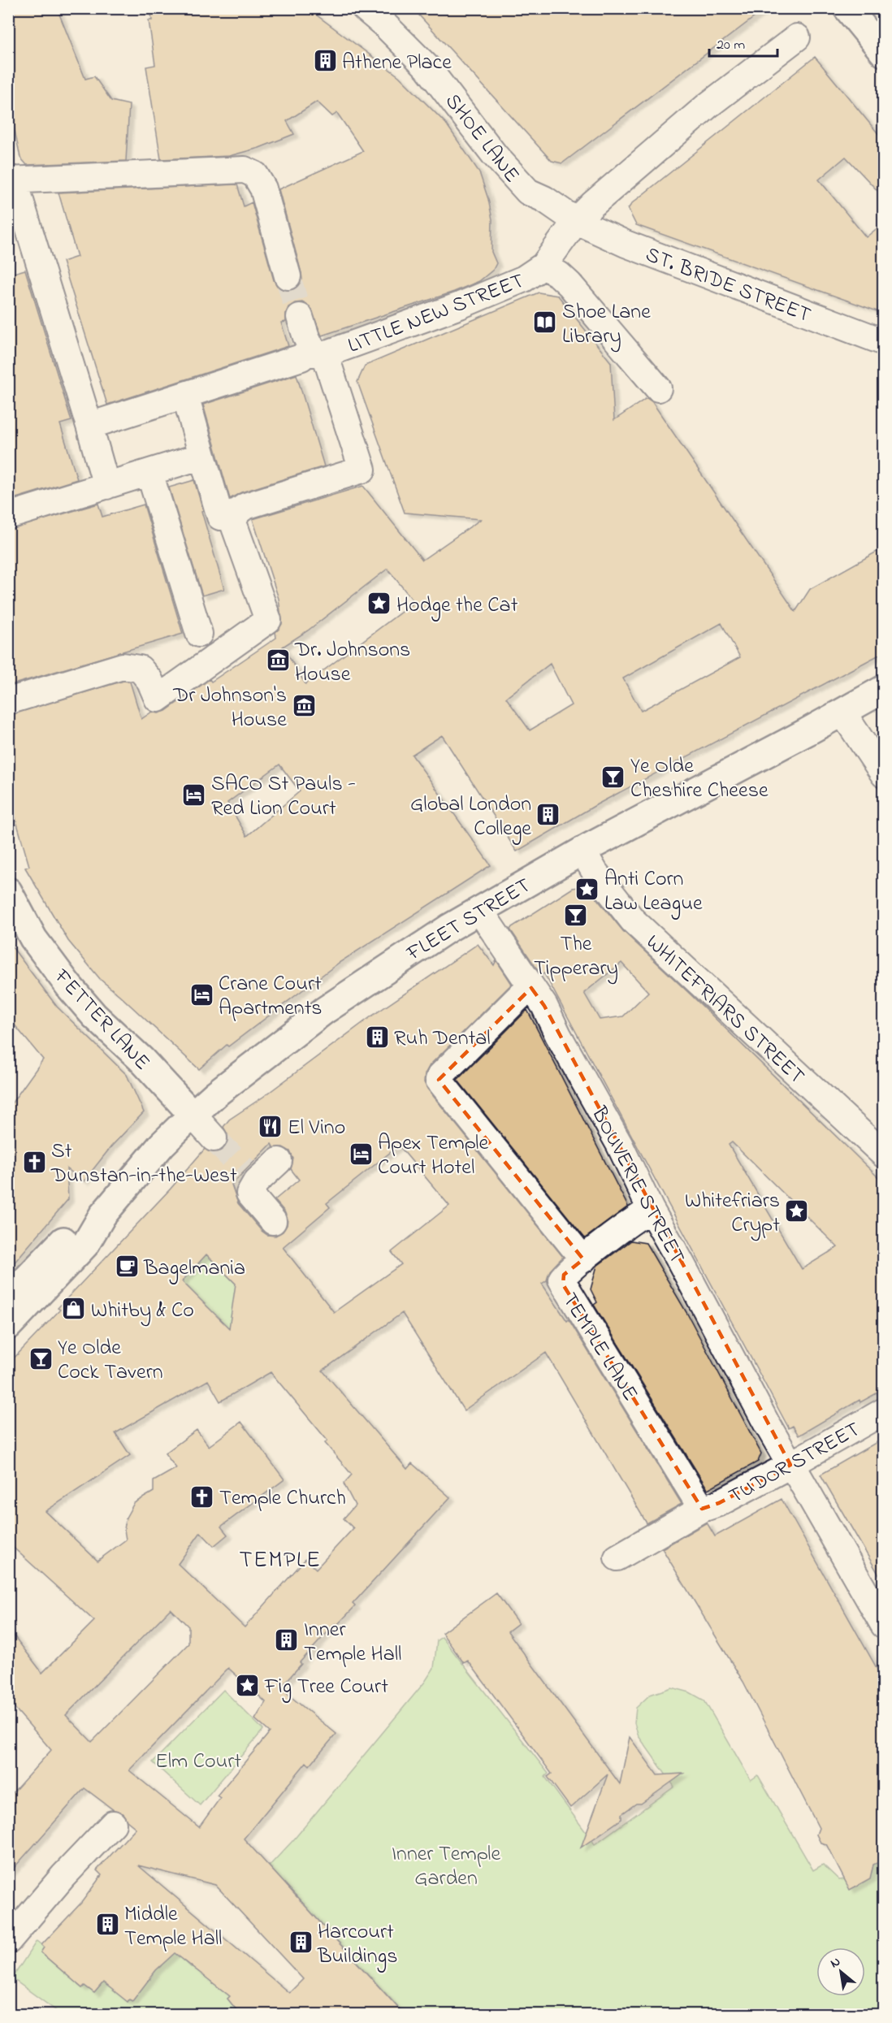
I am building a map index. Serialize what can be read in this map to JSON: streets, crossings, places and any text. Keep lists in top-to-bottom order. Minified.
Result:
{"streets":{"street":["SHOE LANE","ST. BRIDE STREET","LITTLE NEW STREET","FLEET STREET","WHITEFRIARS STREET","FETTER LANE","BOUVERIE STREET","TEMPLE LANE","TUDOR STREET"]},"crossings":[["SHOE LANE","ST. BRIDE STREET"],["FLEET STREET","WHITEFRIARS STREET"],["FLEET STREET","FETTER LANE"],["FLEET STREET","BOUVERIE STREET"],["BOUVERIE STREET","TEMPLE LANE"],["BOUVERIE STREET","TUDOR STREET"],["TEMPLE LANE","TUDOR STREET"]],"districts":["TEMPLE"],"parks":["Elm Court","Inner Temple Garden"],"places":{"building":["Athene Place","Global London College","Ruh Dental","Inner Temple Hall","Middle Temple Hall","Harcourt Buildings"],"library":["Shoe Lane Library"],"place":["Hodge the Cat","Anti Corn Law League","Whitefriars Crypt","Fig Tree Court"],"museum":["Dr. Johnsons House","Dr Johnson's House"],"bar":["Ye Olde Cheshire Cheese","The Tipperary","Ye Olde Cock Tavern"],"hotel":["SACO St Pauls - Red Lion Court","Crane Court Apartments","Apex Temple Court Hotel"],"restaurant":["El Vino"],"church":["St Dunstan-in-the-West","Temple Church"],"cafe":["Bagelmania"],"shop":["Whitby & Co"]},"scale_bar":"20 m","north":"top left"}
